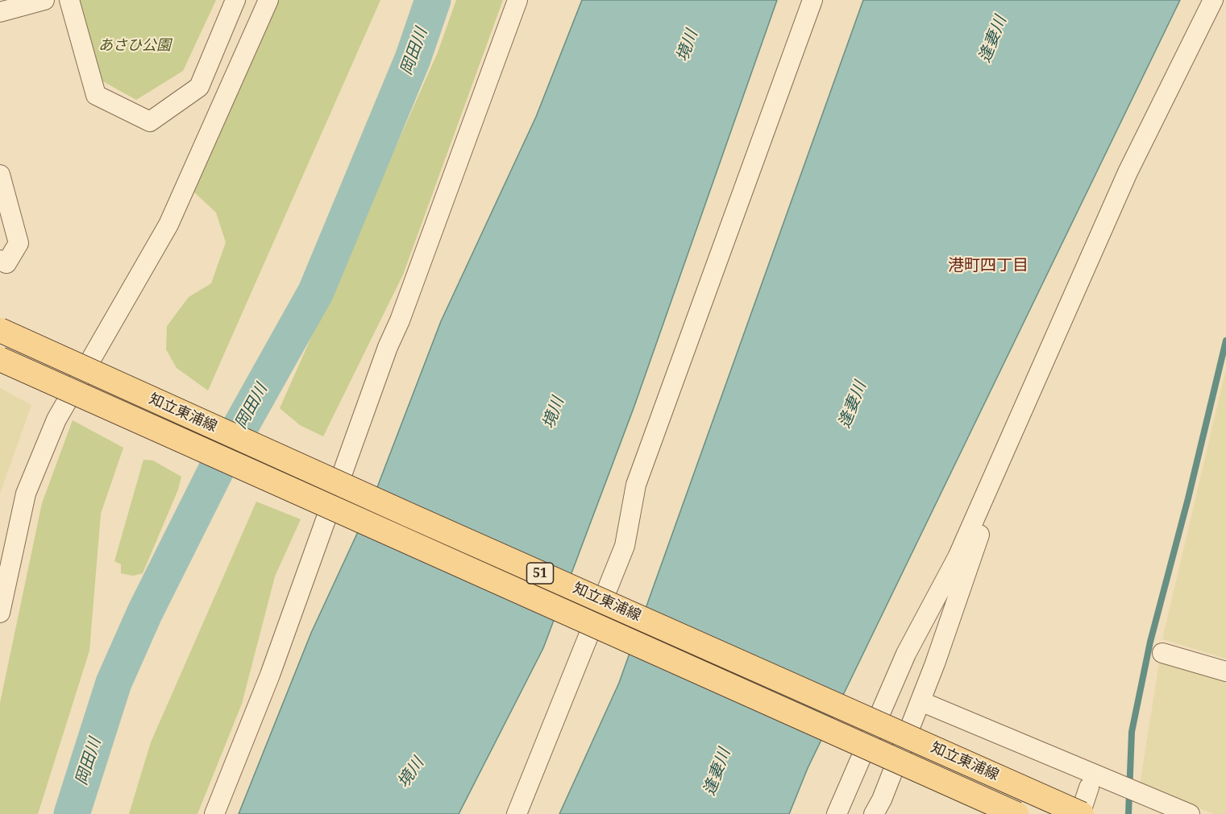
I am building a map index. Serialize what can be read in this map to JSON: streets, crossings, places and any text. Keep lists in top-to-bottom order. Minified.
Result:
{"streets":{"main road":["知立東浦線","51"]},"districts":["港町四丁目"],"water":["逢妻川","境川","岡田川"],"parks":["あさひ公園"]}
